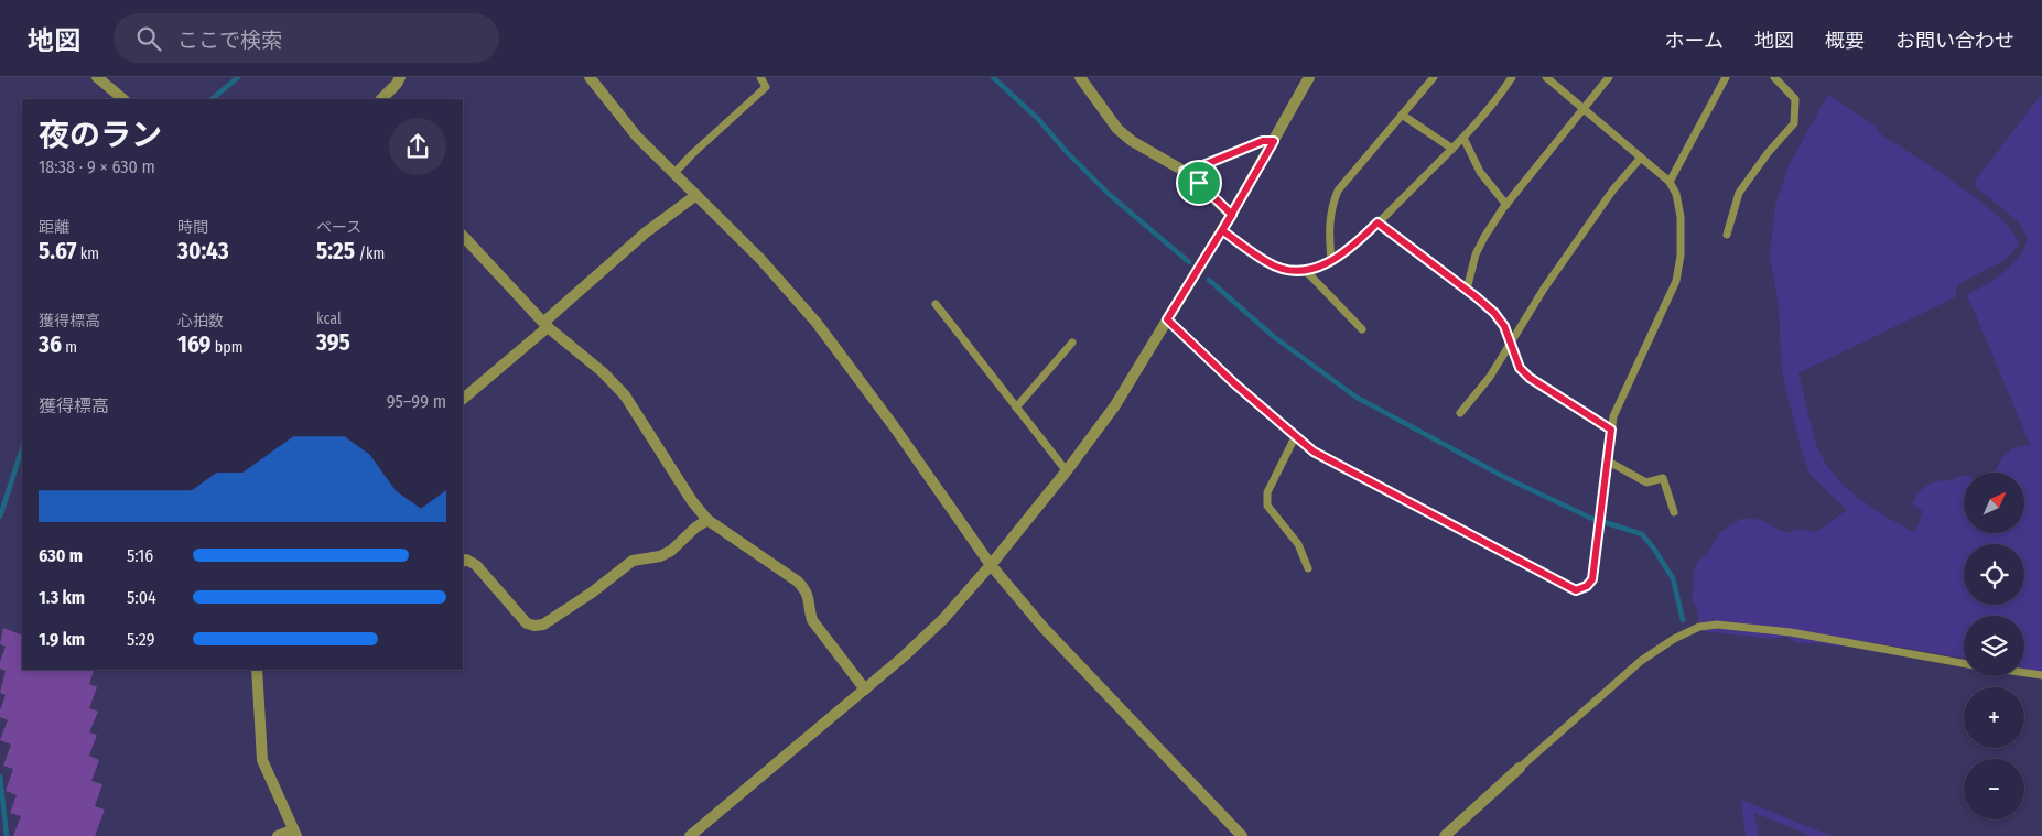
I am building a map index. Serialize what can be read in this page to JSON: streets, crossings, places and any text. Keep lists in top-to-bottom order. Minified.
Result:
{"north":"top right","page":{"header":"地図","search":"ここで検索","nav":["ホーム","地図","概要","お問い合わせ"],"heading":["夜のラン","18:38 · 9 × 630 m"],"stats":[["距離","5.67 km"],["時間","30:43"],["ペース","5:25 /km"],["獲得標高","36 m"],["心拍数","169 bpm"],["kcal","395"]],"chart":["獲得標高","95–99 m"],"map_buttons":["+","−"],"list":[{"name":"630 m","note":"5:16"},{"name":"1.3 km","note":"5:04"},{"name":"1.9 km","note":"5:29"}]}}
